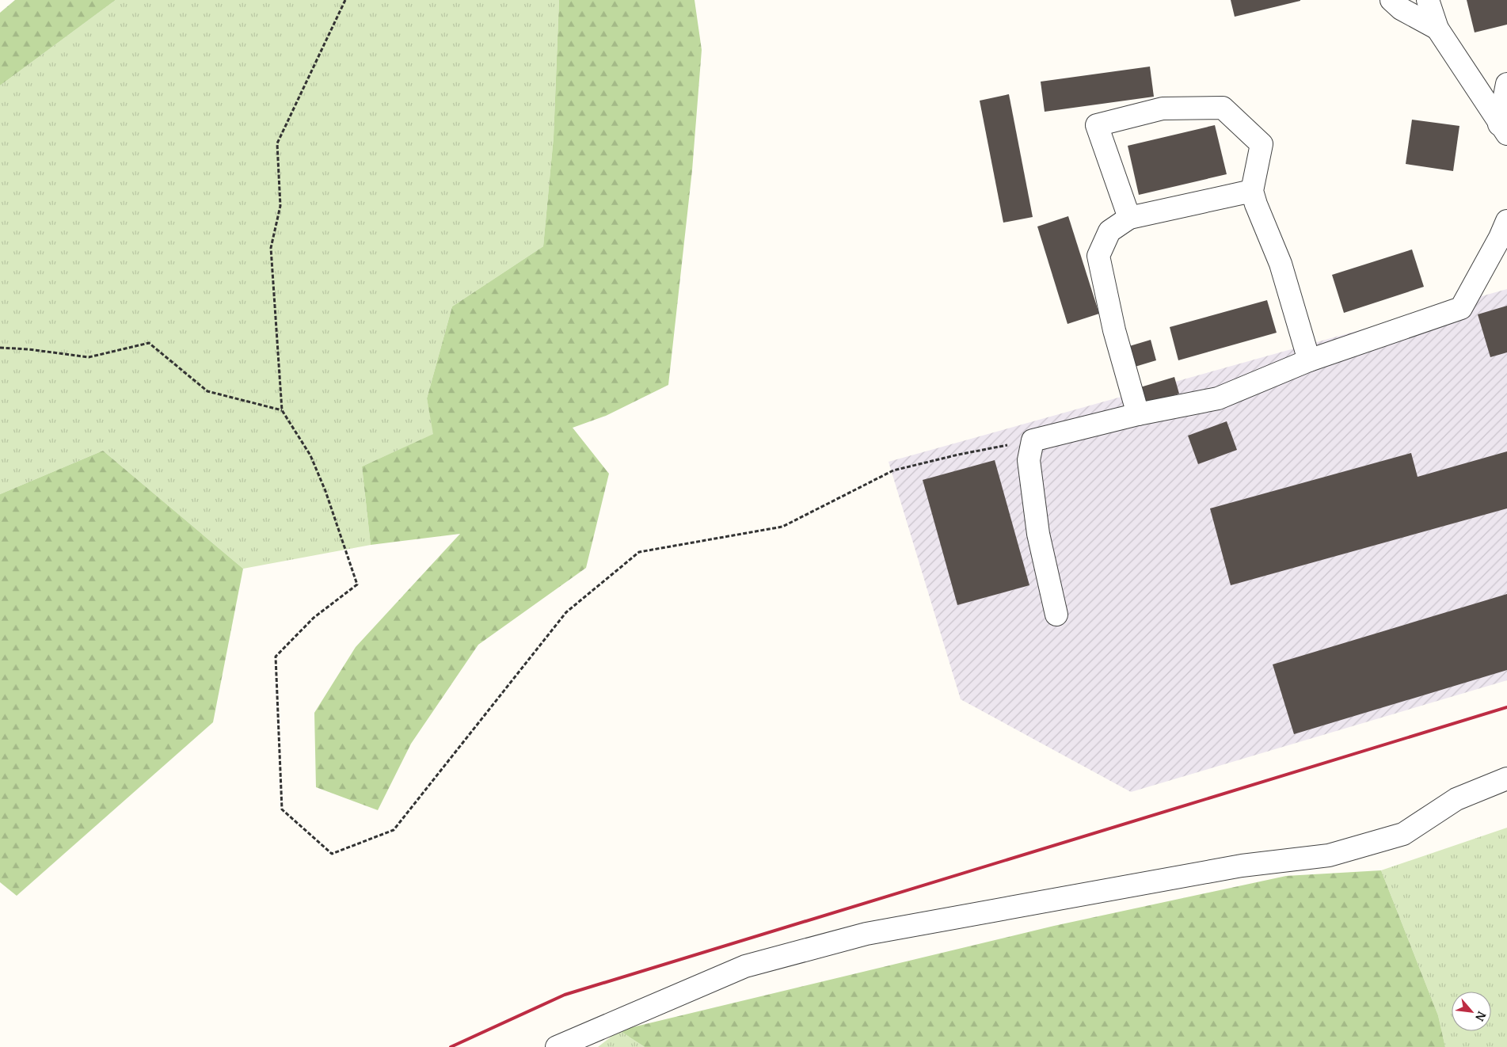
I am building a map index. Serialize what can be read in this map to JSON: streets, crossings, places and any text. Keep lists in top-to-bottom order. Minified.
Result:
{"north":"bottom right"}
